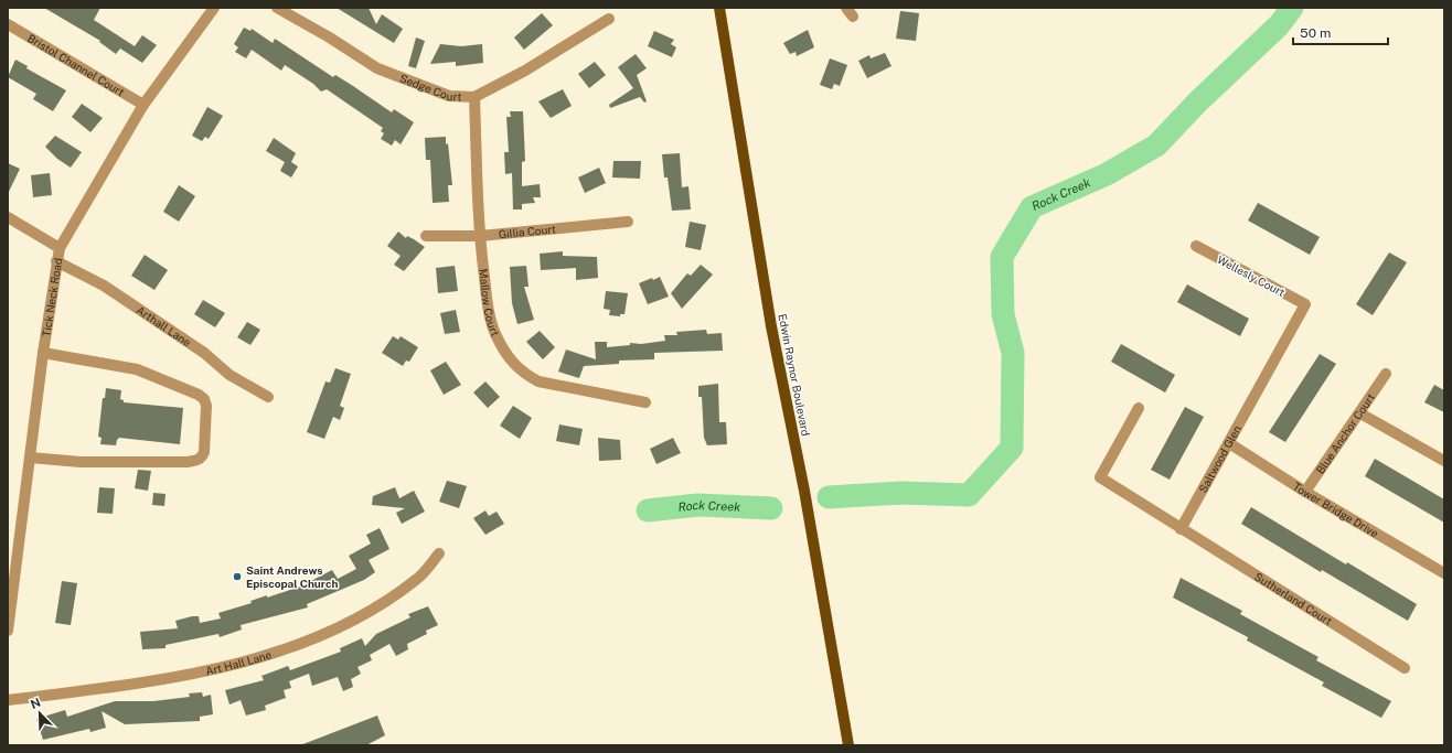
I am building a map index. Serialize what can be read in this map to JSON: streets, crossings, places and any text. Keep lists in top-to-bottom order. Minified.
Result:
{"streets":{"main road":["Edwin Raynor Boulevard"],"street":["Bristol Channel Court","Sedge Court","Gillia Court","Wellesly Court","Tick Neck Road","Mallow Court","Arthall Lane","Blue Anchor Court","Saltwood Glen","Tower Bridge Drive","Sutherland Court","Art Hall Lane"]},"crossings":[["Bristol Channel Court","Tick Neck Road"],["Sedge Court","Mallow Court"],["Gillia Court","Mallow Court"],["Wellesly Court","Saltwood Glen"],["Tick Neck Road","Arthall Lane"],["Blue Anchor Court","Tower Bridge Drive"],["Saltwood Glen","Tower Bridge Drive"],["Saltwood Glen","Sutherland Court"]],"water":["Rock Creek"],"places":["Saint Andrews Episcopal Church"],"scale_bar":"50 m","north":"top left"}
